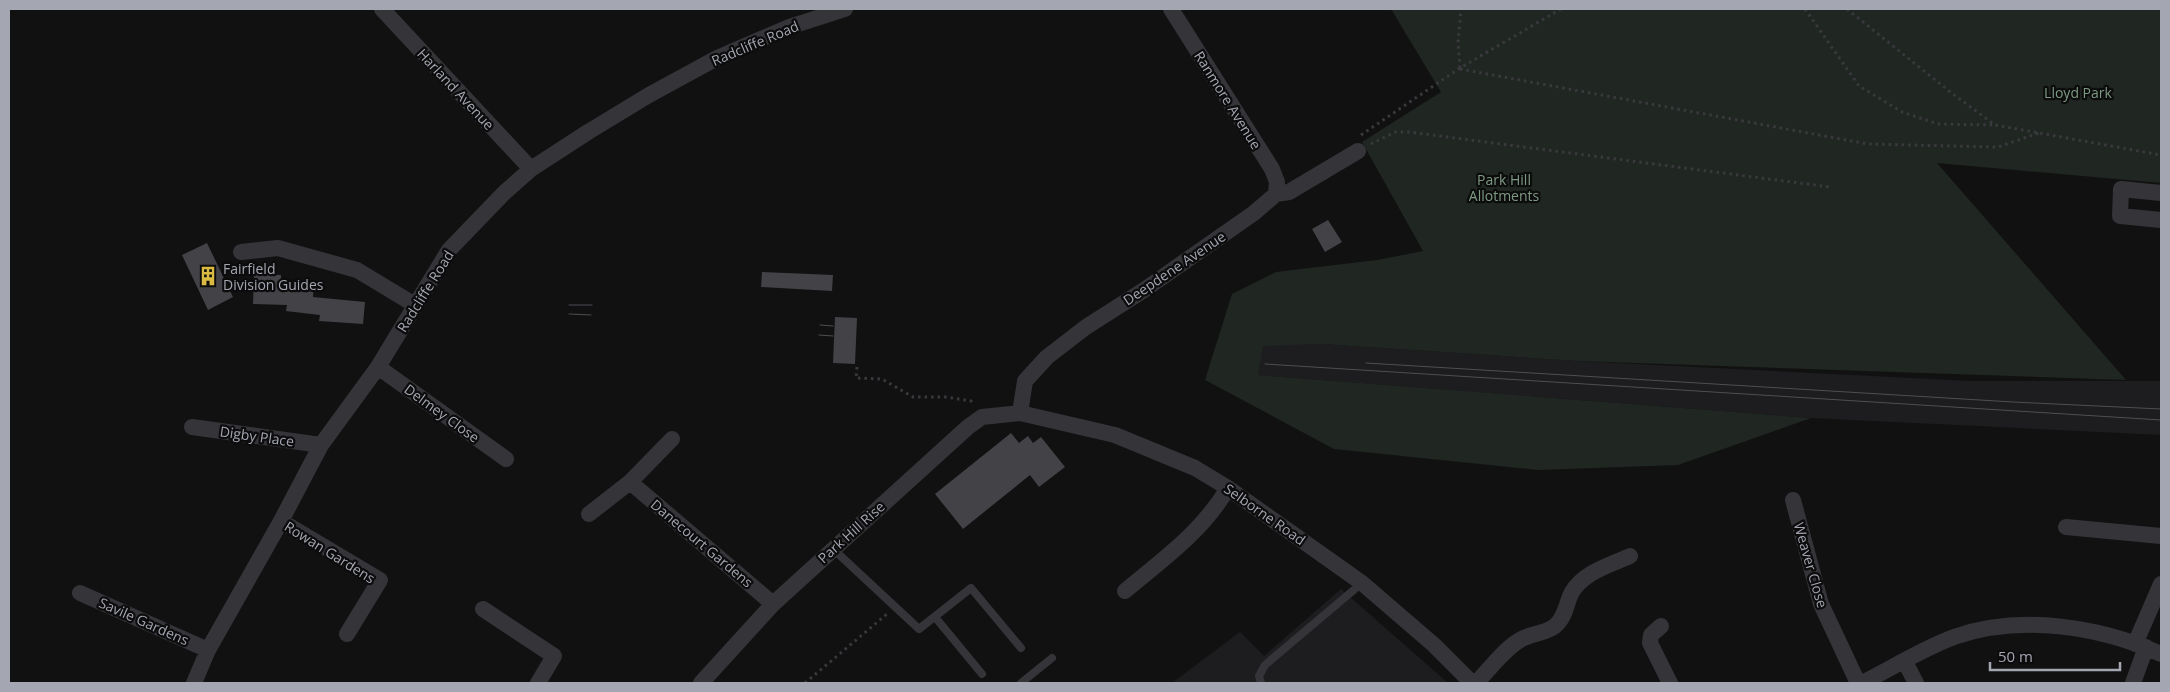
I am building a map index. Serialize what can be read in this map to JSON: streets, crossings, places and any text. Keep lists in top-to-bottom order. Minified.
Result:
{"streets":{"street":["Radcliffe Road","Harland Avenue","Ranmore Avenue","Deepdene Avenue","Delmey Close","Digby Place","Selborne Road","Park Hill Rise","Danecourt Gardens","Rowan Gardens","Weaver Close","Savile Gardens"]},"crossings":[["Radcliffe Road","Harland Avenue"],["Radcliffe Road","Delmey Close"],["Radcliffe Road","Digby Place"],["Radcliffe Road","Rowan Gardens"],["Radcliffe Road","Savile Gardens"],["Ranmore Avenue","Deepdene Avenue"],["Deepdene Avenue","Selborne Road"],["Deepdene Avenue","Park Hill Rise"],["Selborne Road","Park Hill Rise"],["Park Hill Rise","Danecourt Gardens"]],"parks":["Lloyd Park","Park Hill Allotments"],"places":{"building":["Fairfield Division Guides"]},"scale_bar":"50 m"}
